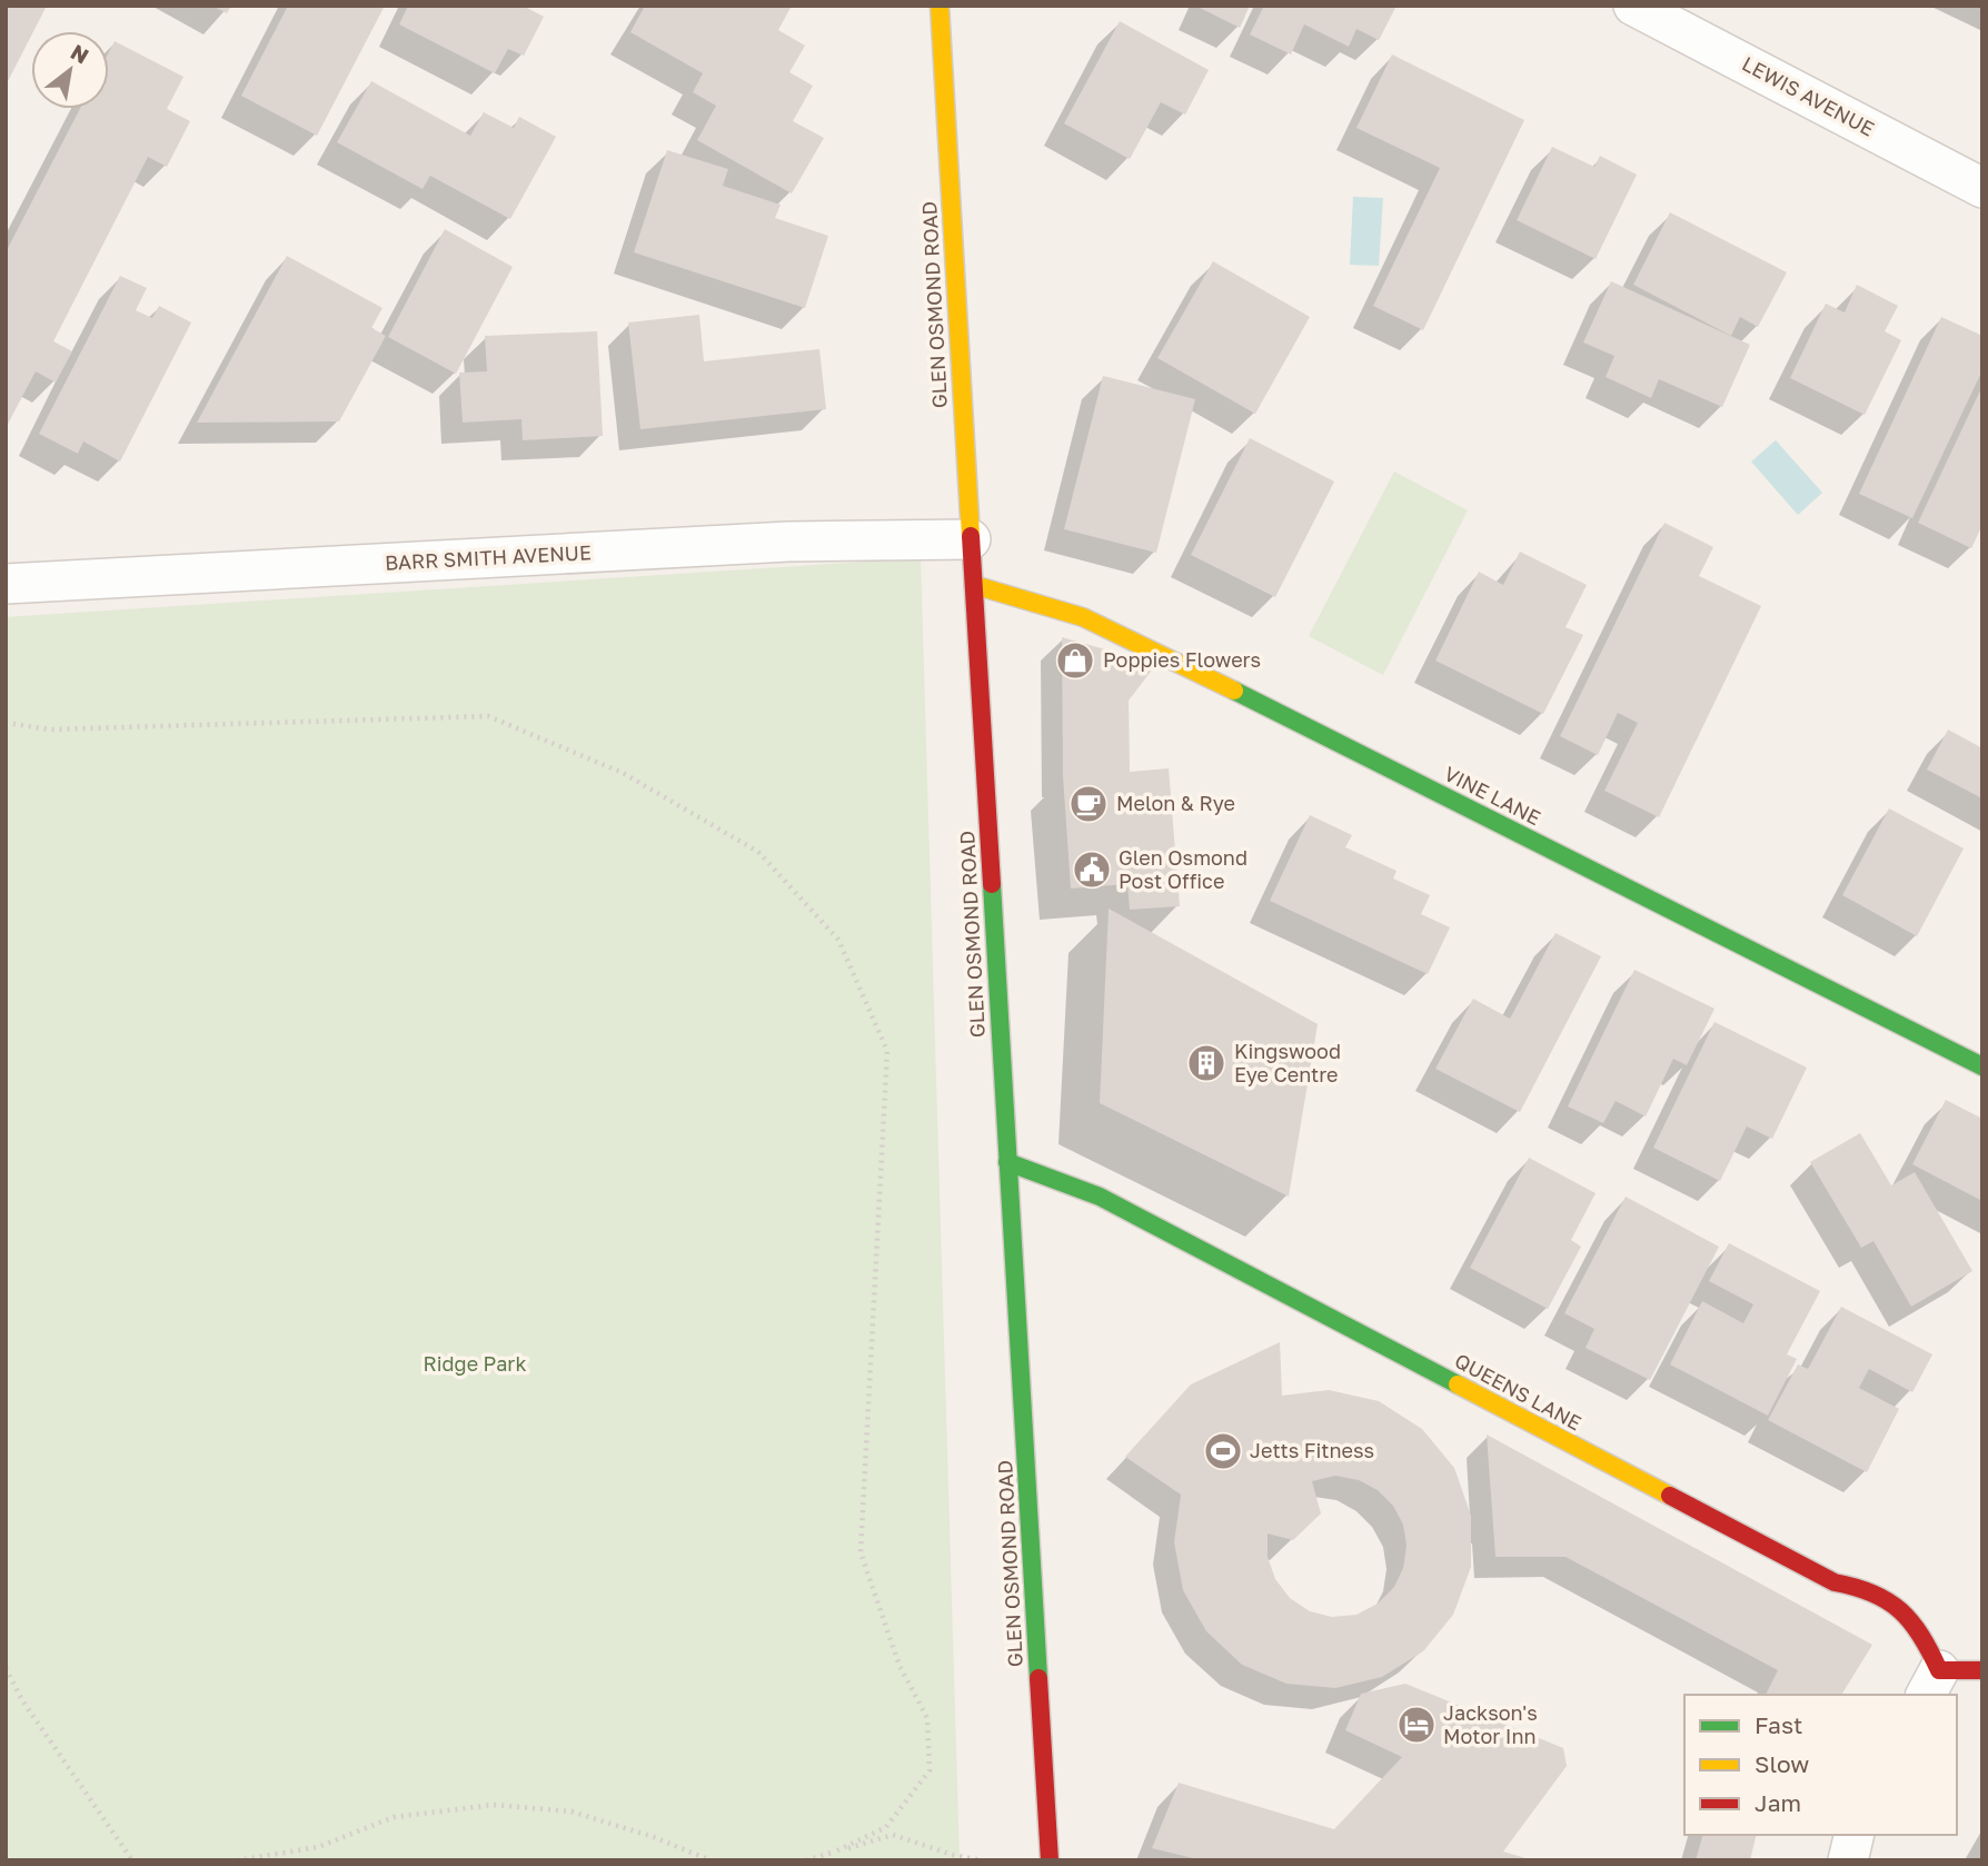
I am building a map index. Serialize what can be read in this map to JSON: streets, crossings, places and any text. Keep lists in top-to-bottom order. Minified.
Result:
{"streets":{"main road":["GLEN OSMOND ROAD","VINE LANE","QUEENS LANE"],"street":["LEWIS AVENUE","BARR SMITH AVENUE"]},"crossings":[["GLEN OSMOND ROAD","BARR SMITH AVENUE"],["GLEN OSMOND ROAD","VINE LANE"],["GLEN OSMOND ROAD","QUEENS LANE"]],"parks":["Ridge Park"],"places":{"shop":["Poppies Flowers"],"cafe":["Melon & Rye"],"public building":["Glen Osmond Post Office"],"building":["Kingswood Eye Centre"],"sports":["Jetts Fitness"],"hotel":["Jackson's Motor Inn"]},"legend":["Fast","Slow","Jam"],"north":"top right"}
